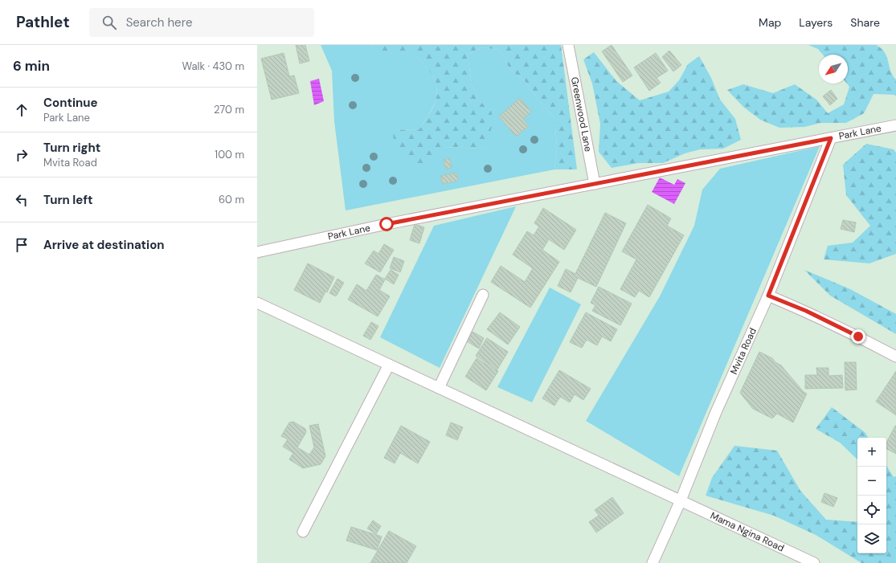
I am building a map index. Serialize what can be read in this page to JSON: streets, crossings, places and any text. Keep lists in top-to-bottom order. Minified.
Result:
{"streets":{"street":["Greenwood Lane","Park Lane","Mvita Road","Mama Ngina Road"]},"crossings":[["Greenwood Lane","Park Lane"],["Park Lane","Mvita Road"],["Mvita Road","Mama Ngina Road"]],"north":"bottom left","page":{"header":"Pathlet","search":"Search here","nav":["Map","Layers","Share"],"heading":["6 min","Walk · 430 m"],"list":[["Continue","Park Lane","270 m"],["Turn right","Mvita Road","100 m"],["Turn left","60 m"],"Arrive at destination"],"map_buttons":["+","−"]}}
